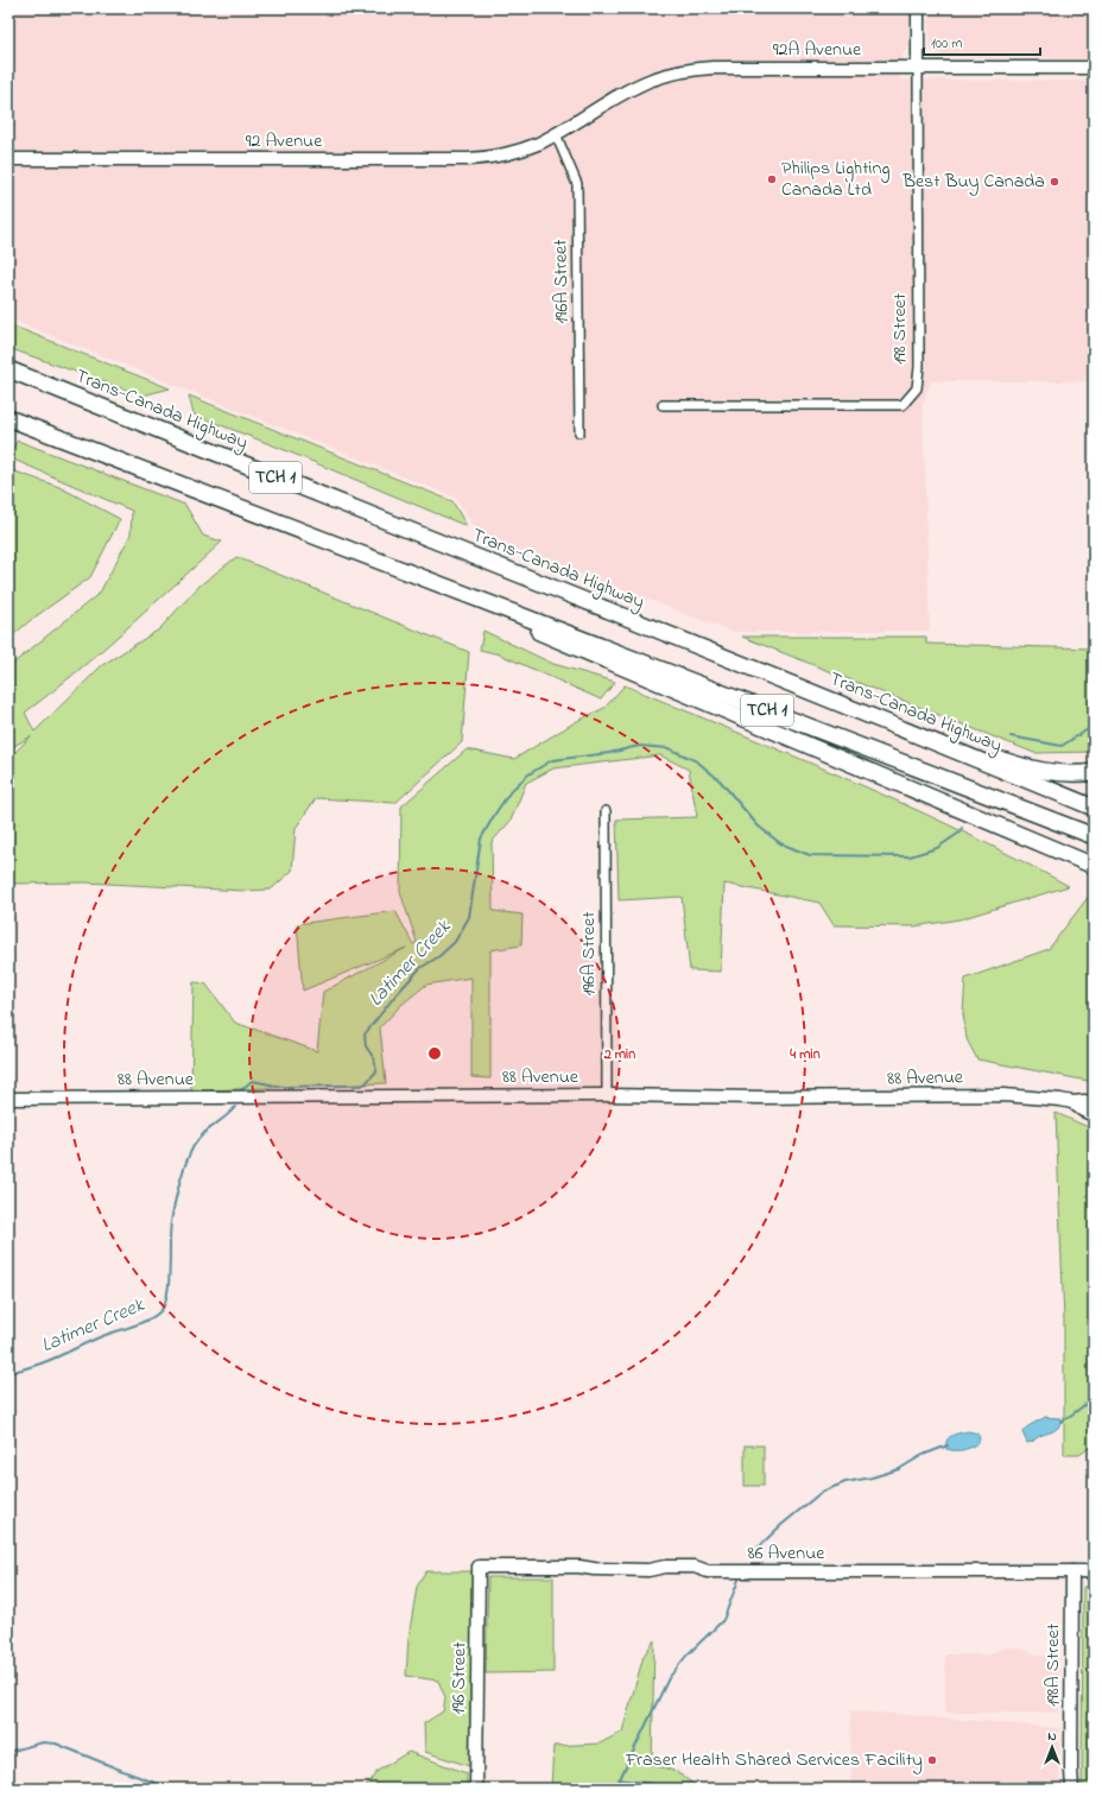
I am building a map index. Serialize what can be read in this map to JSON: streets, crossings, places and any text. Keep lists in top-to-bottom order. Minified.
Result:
{"streets":{"highway":["Trans-Canada Highway","TCH 1"],"street":["92A Avenue","92 Avenue","196A Street","198 Street","88 Avenue","86 Avenue","198A Street","196 Street"]},"crossings":[["92A Avenue","92 Avenue"],["92A Avenue","196A Street"],["92A Avenue","198 Street"],["92 Avenue","196A Street"],["196A Street","88 Avenue"],["86 Avenue","198A Street"],["86 Avenue","196 Street"]],"water":["Latimer Creek"],"places":["Philips Lighting Canada Ltd","Best Buy Canada","Fraser Health Shared Services Facility"],"scale_bar":"100 m","north":"top","rings":["2 min","4 min"]}
